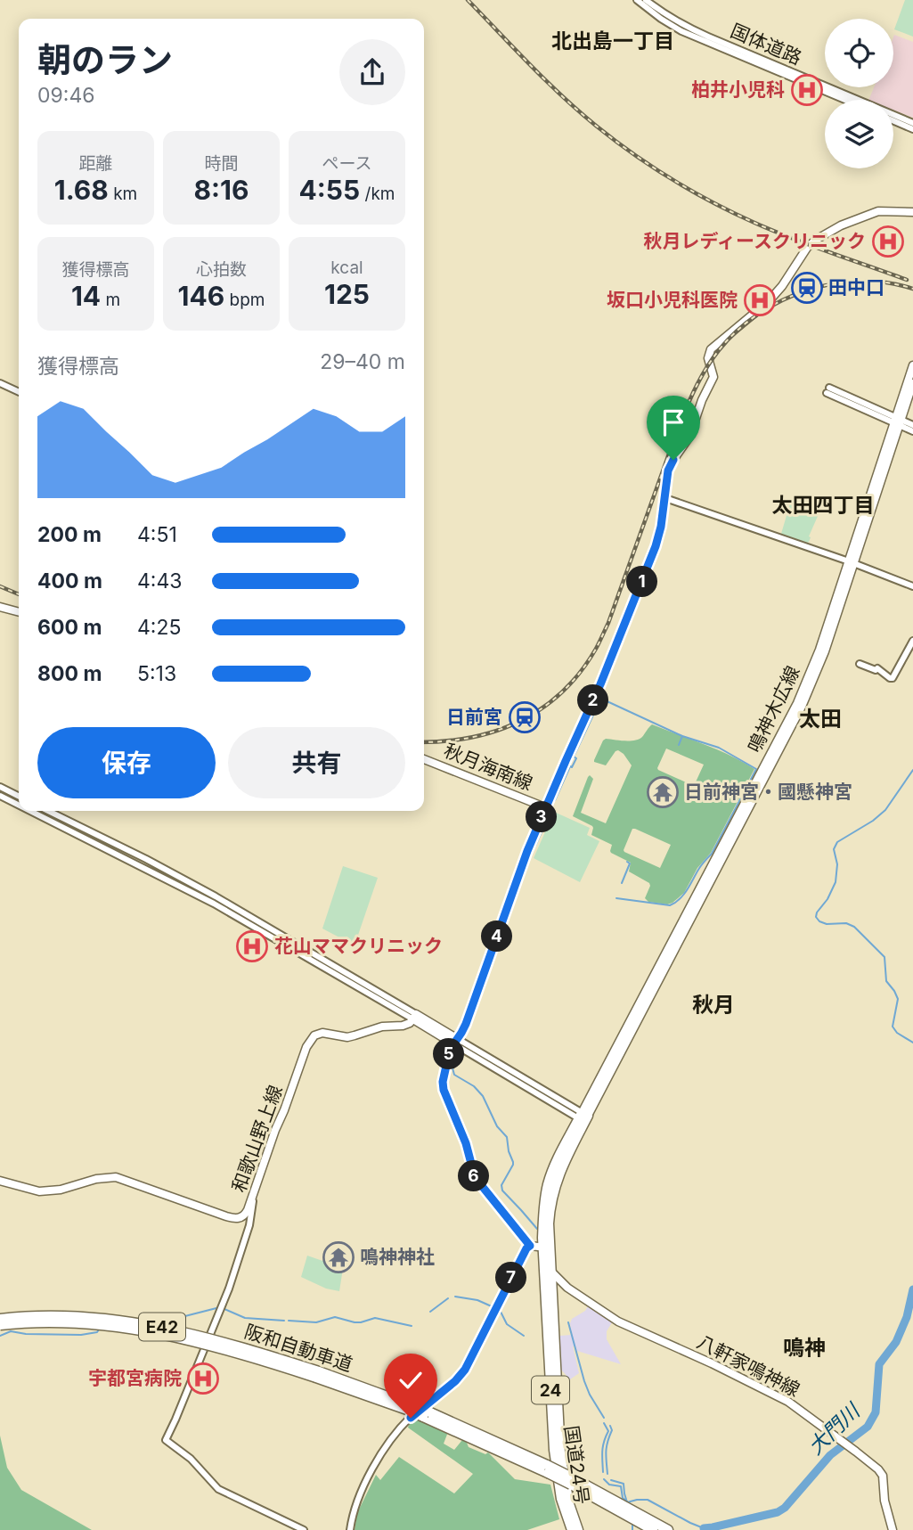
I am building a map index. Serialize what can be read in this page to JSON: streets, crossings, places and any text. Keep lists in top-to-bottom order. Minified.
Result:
{"streets":{"highway":["E42","阪和自動車道","24","国道24号"],"main road":["鳴神木広線","秋月海南線","和歌山野上線","八軒家鳴神線"],"street":["国体道路"]},"crossings":[["鳴神木広線","国道24号"],["八軒家鳴神線","国道24号"]],"districts":["北出島一丁目","太田四丁目","太田","秋月","鳴神"],"water":["大門川"],"places":{"hospital":["柏井小児科","秋月レディースクリニック","坂口小児科医院","花山ママクリニック","宇都宮病院"],"station":["田中口","日前宮"],"temple":["日前神宮・國懸神宮","鳴神神社"]},"page":{"heading":["朝のラン","09:46"],"stats":[["距離","1.68 km"],["時間","8:16"],["ペース","4:55 /km"],["獲得標高","14 m"],["心拍数","146 bpm"],["kcal","125"]],"chart":["獲得標高","29–40 m"],"list":[{"name":"200 m","note":"4:51"},{"name":"400 m","note":"4:43"},{"name":"600 m","note":"4:25"},{"name":"800 m","note":"5:13"}],"pins":["1","2","3","4","5","6","7"],"buttons":["保存","共有"]}}
